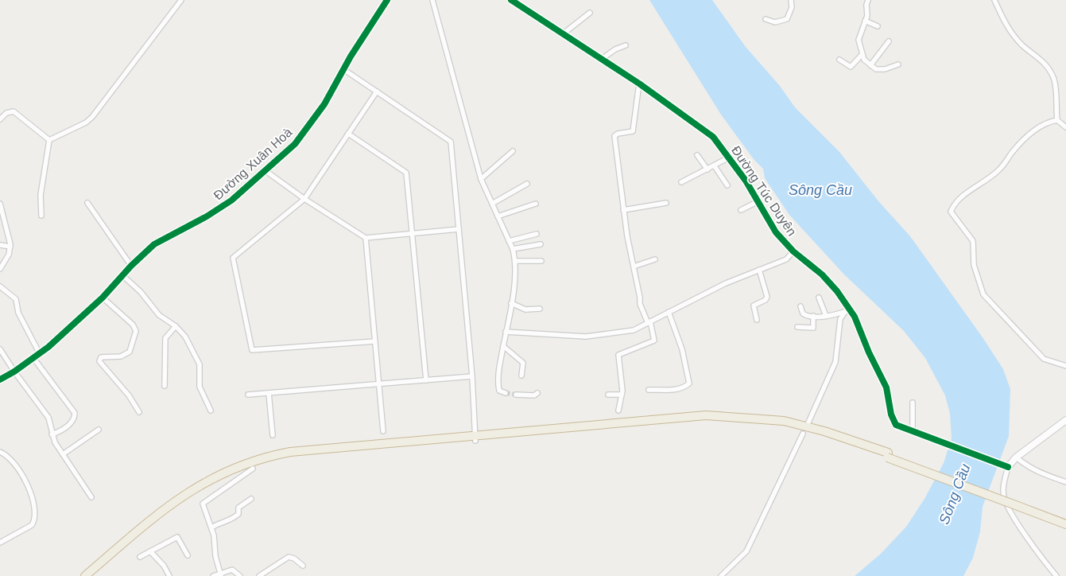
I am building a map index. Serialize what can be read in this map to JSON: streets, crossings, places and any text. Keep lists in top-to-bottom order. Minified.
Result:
{"streets":{"street":["Đường Xuân Hoà","Đường Túc Duyên"]},"water":["Sông Cầu"]}
